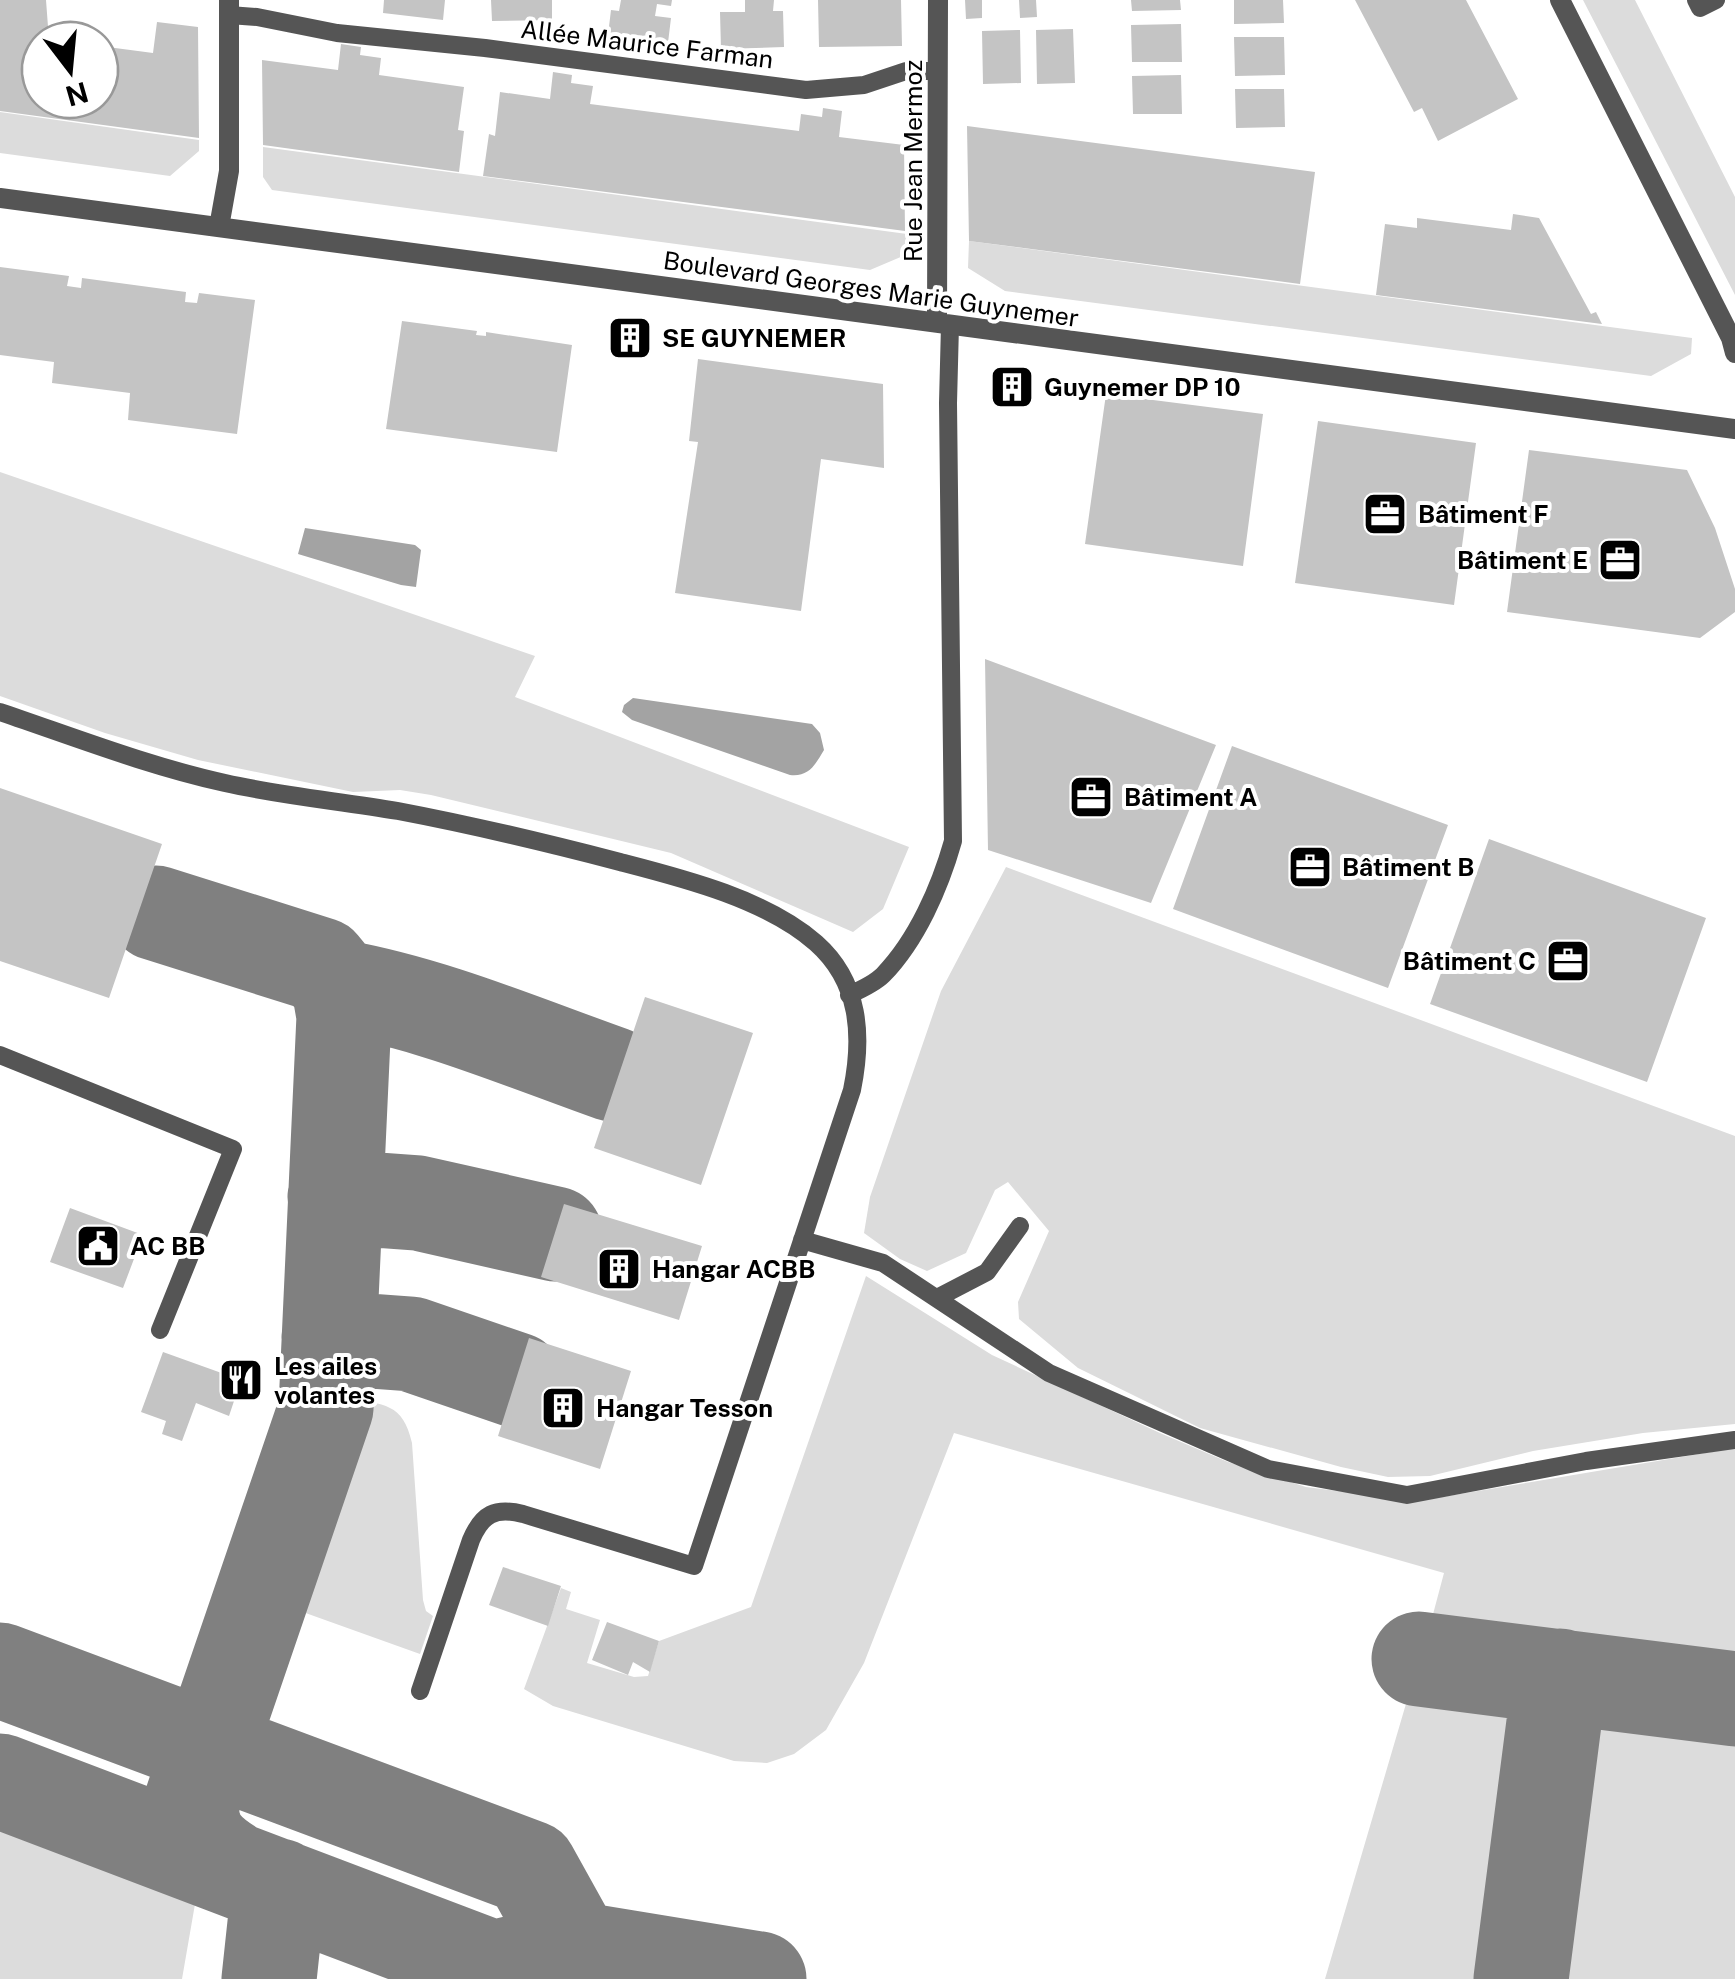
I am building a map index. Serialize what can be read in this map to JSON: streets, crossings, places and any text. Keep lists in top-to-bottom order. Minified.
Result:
{"streets":{"street":["Rue Jean Mermoz","Boulevard Georges Marie Guynemer"],"lane":["Allée Maurice Farman"]},"crossings":[["Allée Maurice Farman","Rue Jean Mermoz"],["Rue Jean Mermoz","Boulevard Georges Marie Guynemer"]],"places":{"building":["SE GUYNEMER","Guynemer DP 10","Hangar ACBB","Hangar Tesson"],"office":["Bâtiment F","Bâtiment E","Bâtiment A","Bâtiment B","Bâtiment C"],"public building":["AC BB"],"restaurant":["Les ailes volantes"]},"north":"bottom"}
